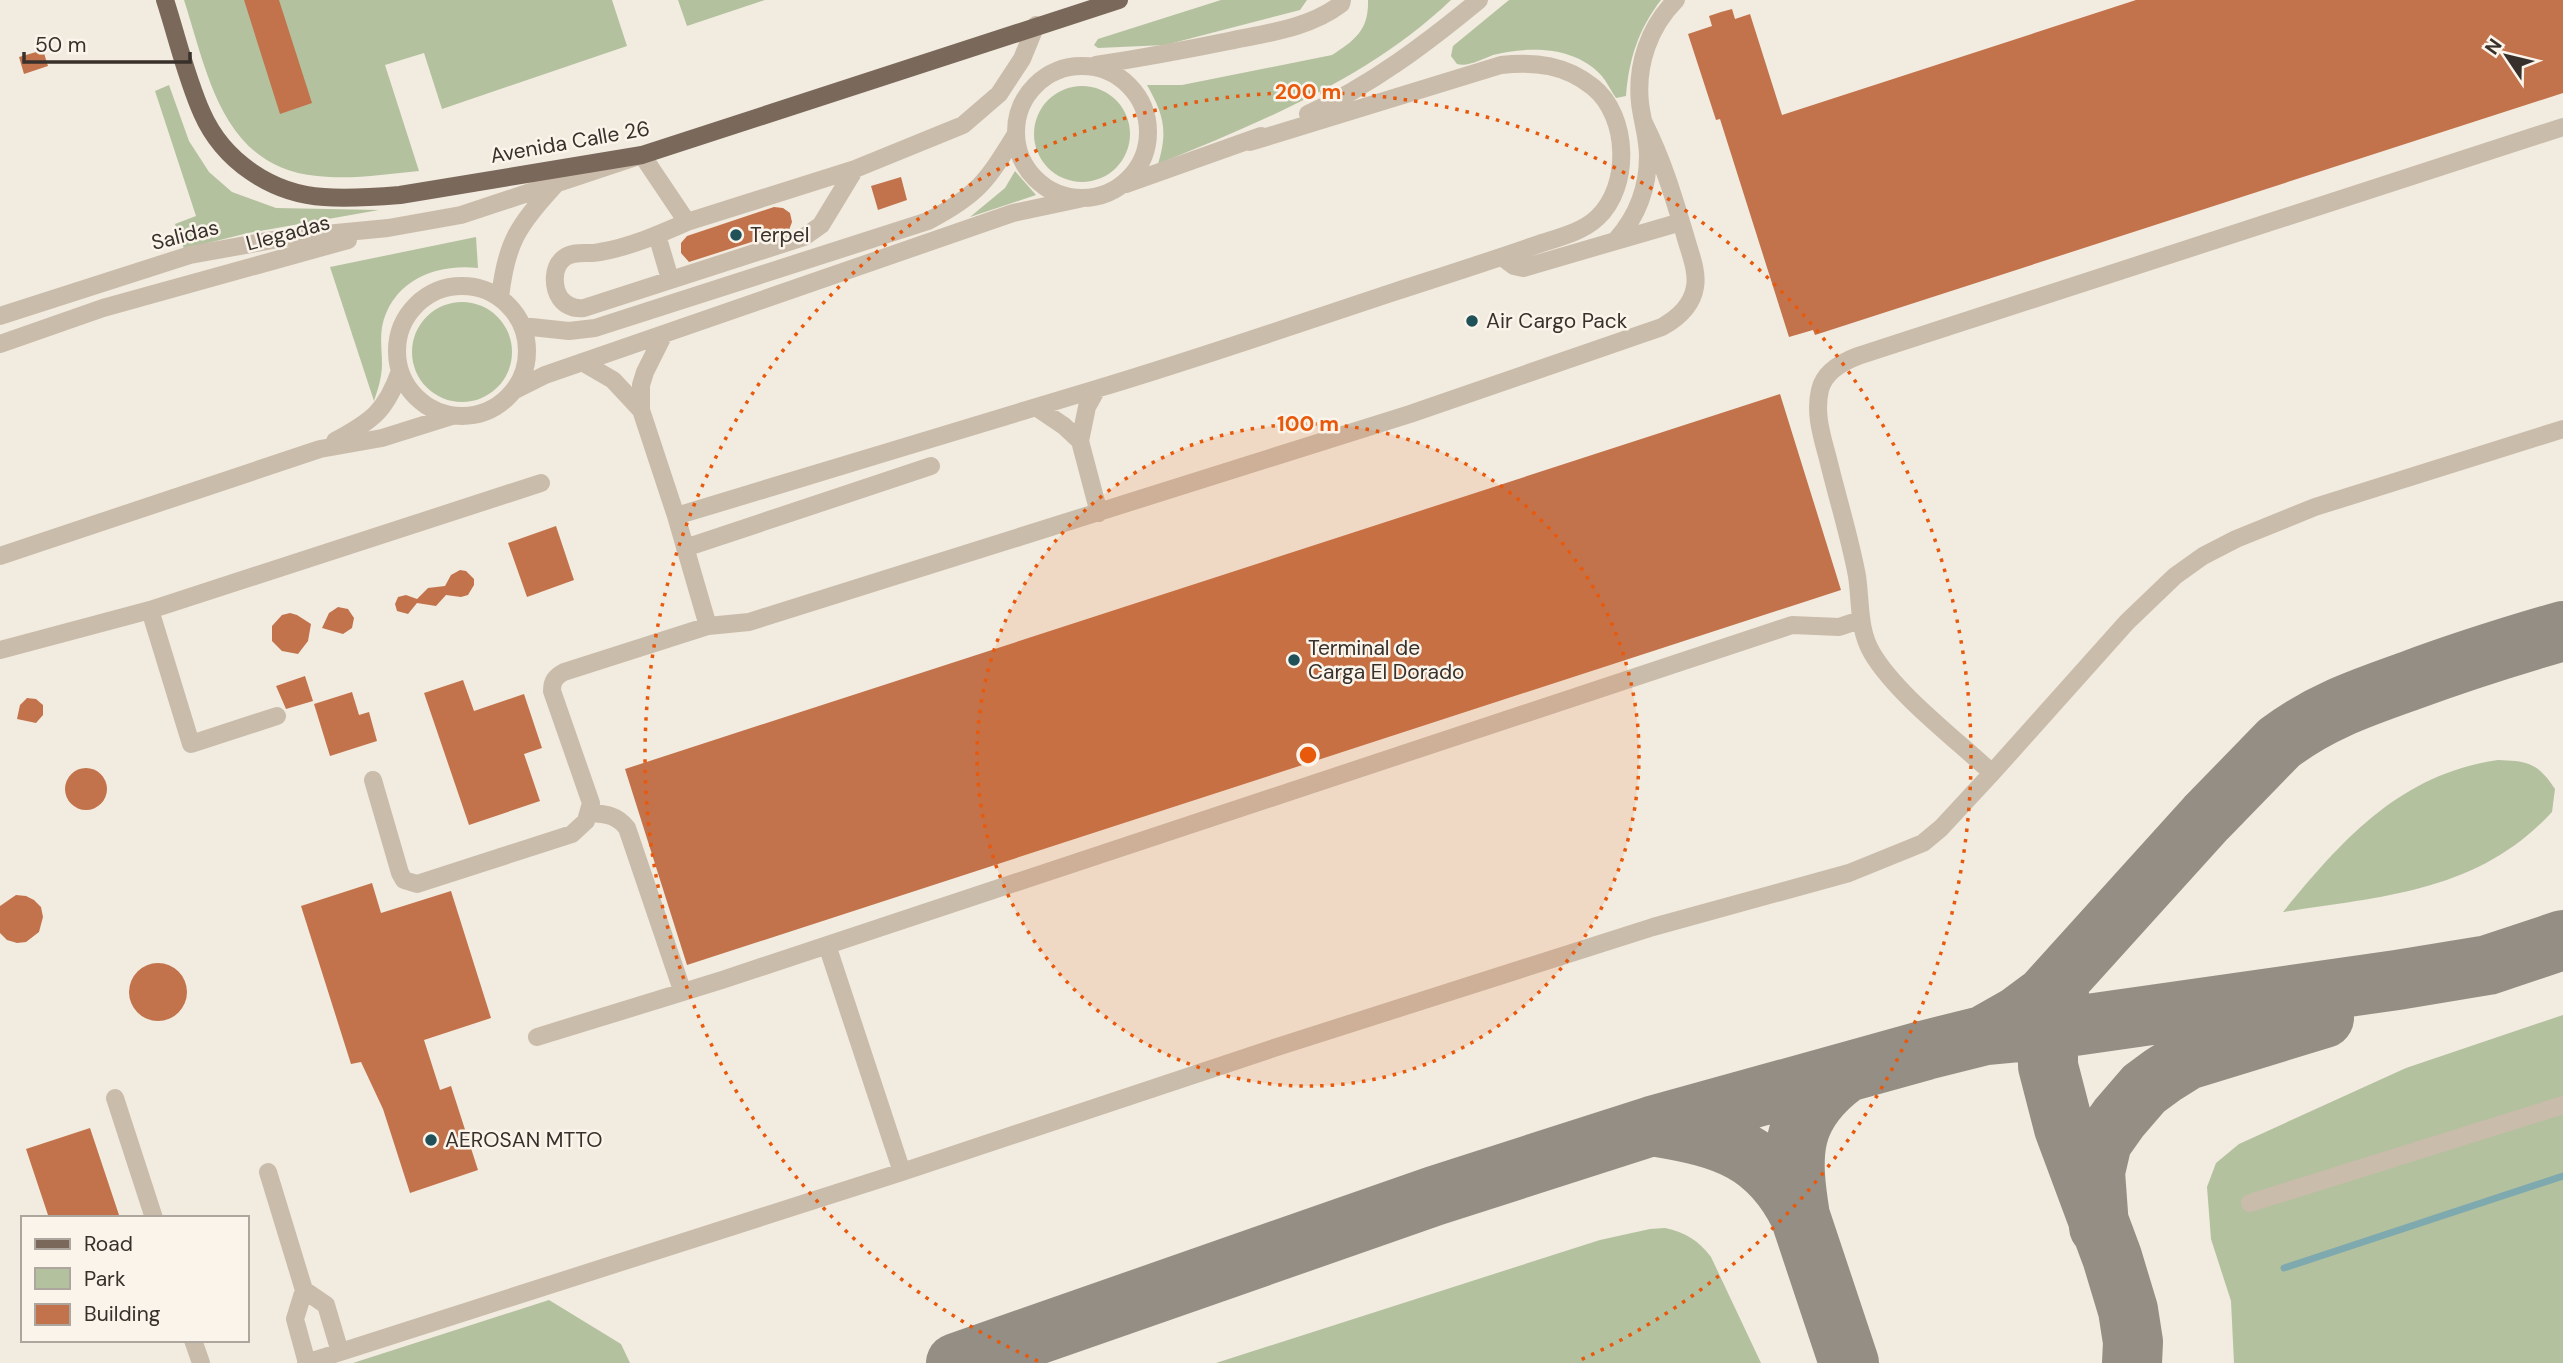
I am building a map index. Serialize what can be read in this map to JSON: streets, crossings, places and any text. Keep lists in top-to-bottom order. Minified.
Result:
{"streets":{"main road":["Avenida Calle 26"],"street":["Llegadas","Salidas"]},"crossings":[["Llegadas","Salidas"]],"places":["Terpel","Air Cargo Pack","Terminal de Carga El Dorado","AEROSAN MTTO"],"legend":["Road","Park","Building"],"scale_bar":"50 m","north":"top left","rings":["200 m","100 m"]}
